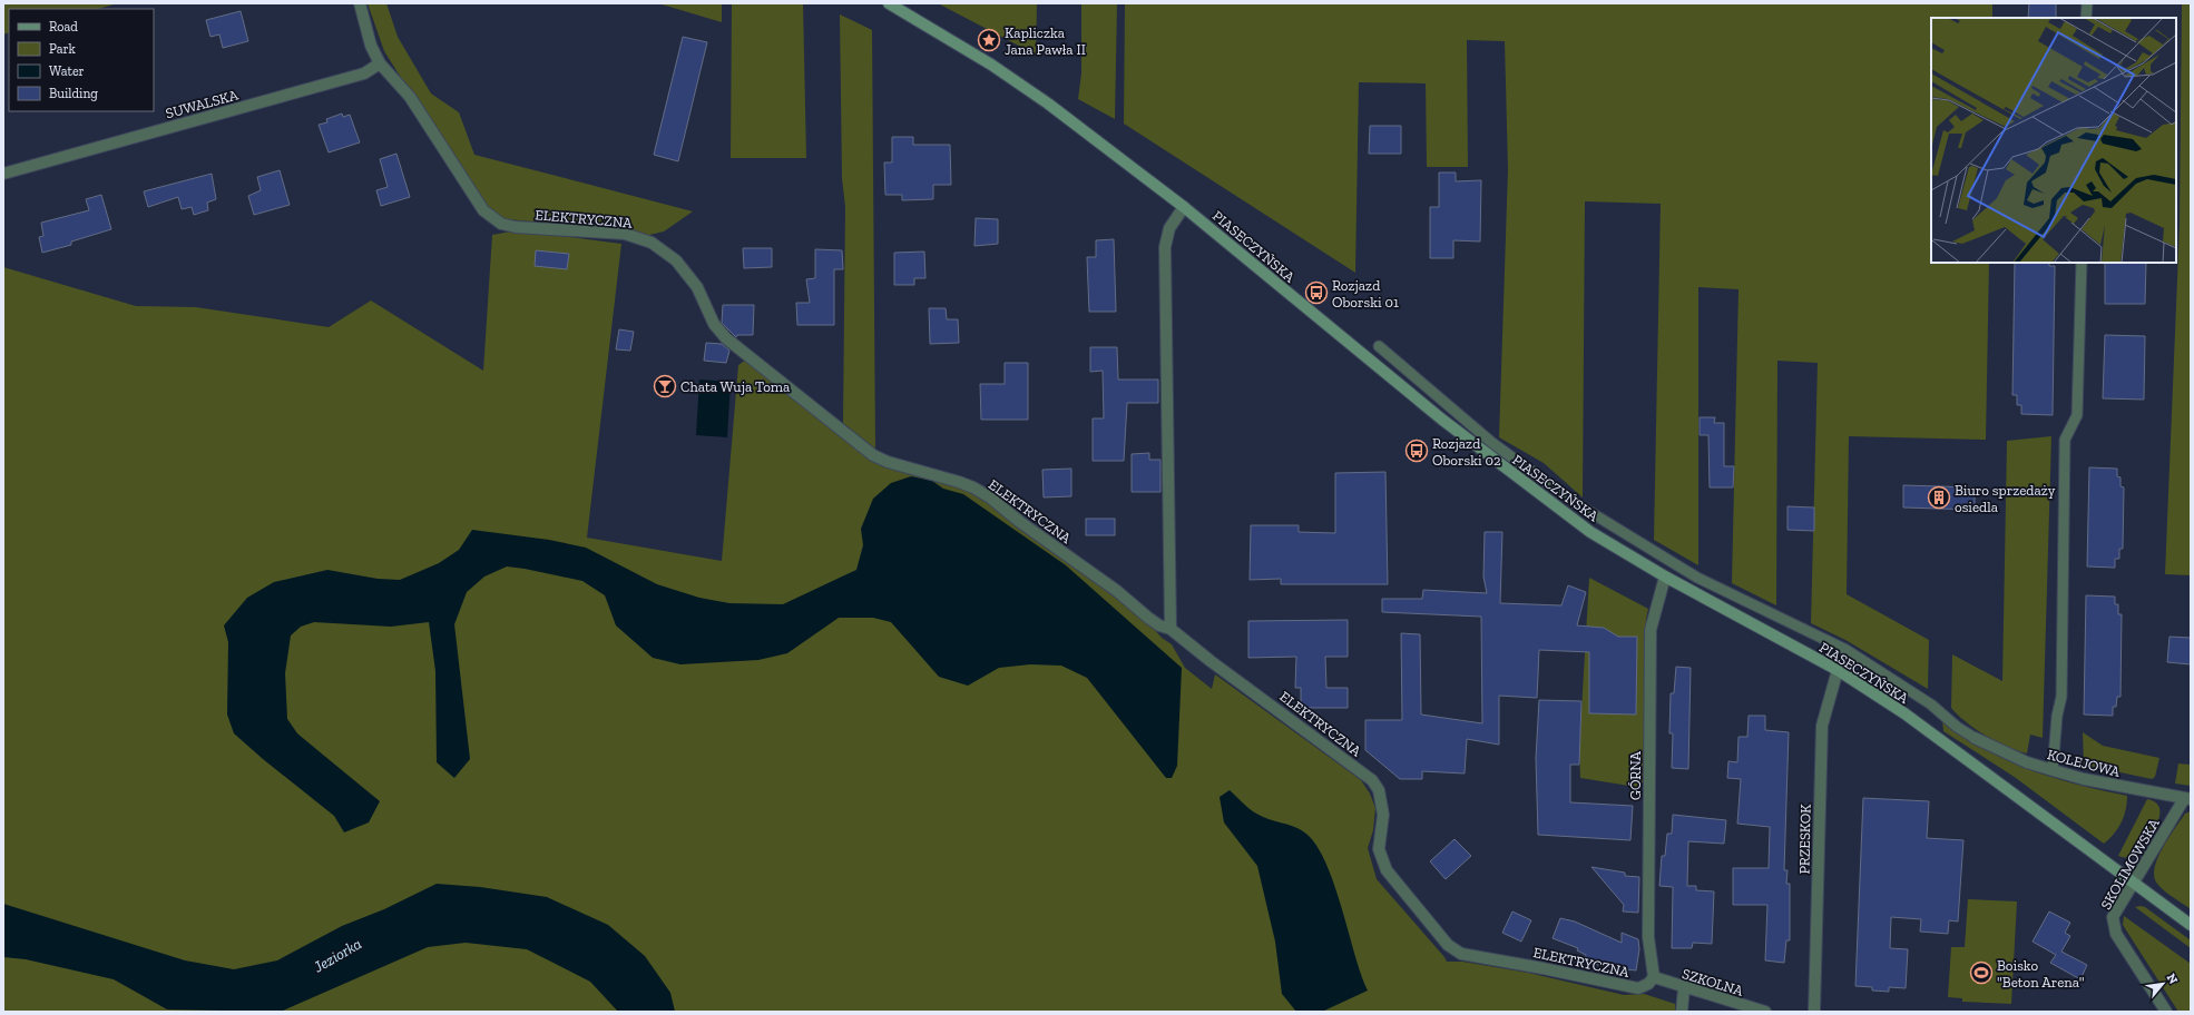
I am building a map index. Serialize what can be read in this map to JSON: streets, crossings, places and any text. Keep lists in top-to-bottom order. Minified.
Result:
{"streets":{"main road":["PIASECZYŃSKA"],"street":["SUWALSKA","ELEKTRYCZNA","KOLEJOWA","GÓRNA","PRZESKOK","SKOLIMOWSKA","SZKOLNA"]},"crossings":[["SUWALSKA","ELEKTRYCZNA"],["ELEKTRYCZNA","GÓRNA"],["ELEKTRYCZNA","SZKOLNA"],["PIASECZYŃSKA","GÓRNA"],["PIASECZYŃSKA","PRZESKOK"],["PIASECZYŃSKA","SKOLIMOWSKA"],["KOLEJOWA","SKOLIMOWSKA"],["GÓRNA","SZKOLNA"]],"water":["Jeziorka"],"places":{"place":["Kapliczka Jana Pawła II"],"bus stop":["Rozjazd Oborski 01","Rozjazd Oborski 02"],"bar":["Chata Wuja Toma"],"building":["Biuro sprzedaży osiedla"],"sports":["Boisko \"Beton Arena\""]},"legend":["Road","Park","Water","Building"],"north":"top right"}
